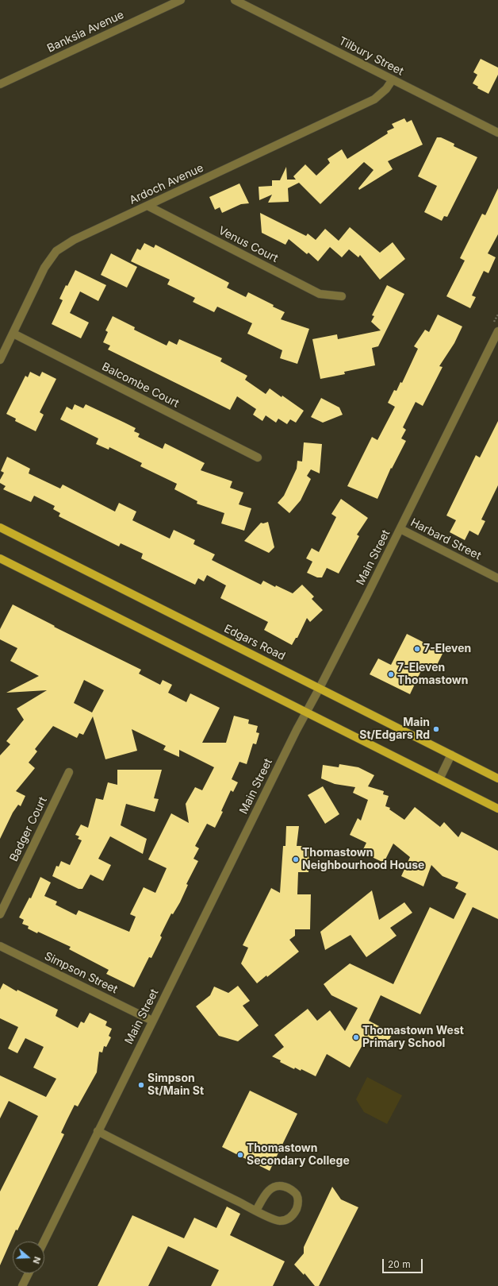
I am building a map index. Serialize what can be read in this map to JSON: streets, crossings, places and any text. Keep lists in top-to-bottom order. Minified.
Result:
{"streets":{"main road":["Edgars Road"],"street":["Banksia Avenue","Tilbury Street","Ardoch Avenue","Venus Court","Balcombe Court","Harbard Street","Main Street","Badger Court","Simpson Street"]},"crossings":[["Tilbury Street","Ardoch Avenue"],["Ardoch Avenue","Venus Court"],["Ardoch Avenue","Balcombe Court"],["Harbard Street","Main Street"],["Main Street","Edgars Road"],["Main Street","Simpson Street"]],"places":["7-Eleven","7-Eleven Thomastown","Main St/Edgars Rd","Thomastown Neighbourhood House","Thomastown West Primary School","Simpson St/Main St","Thomastown Secondary College"],"scale_bar":"20 m","north":"right"}
